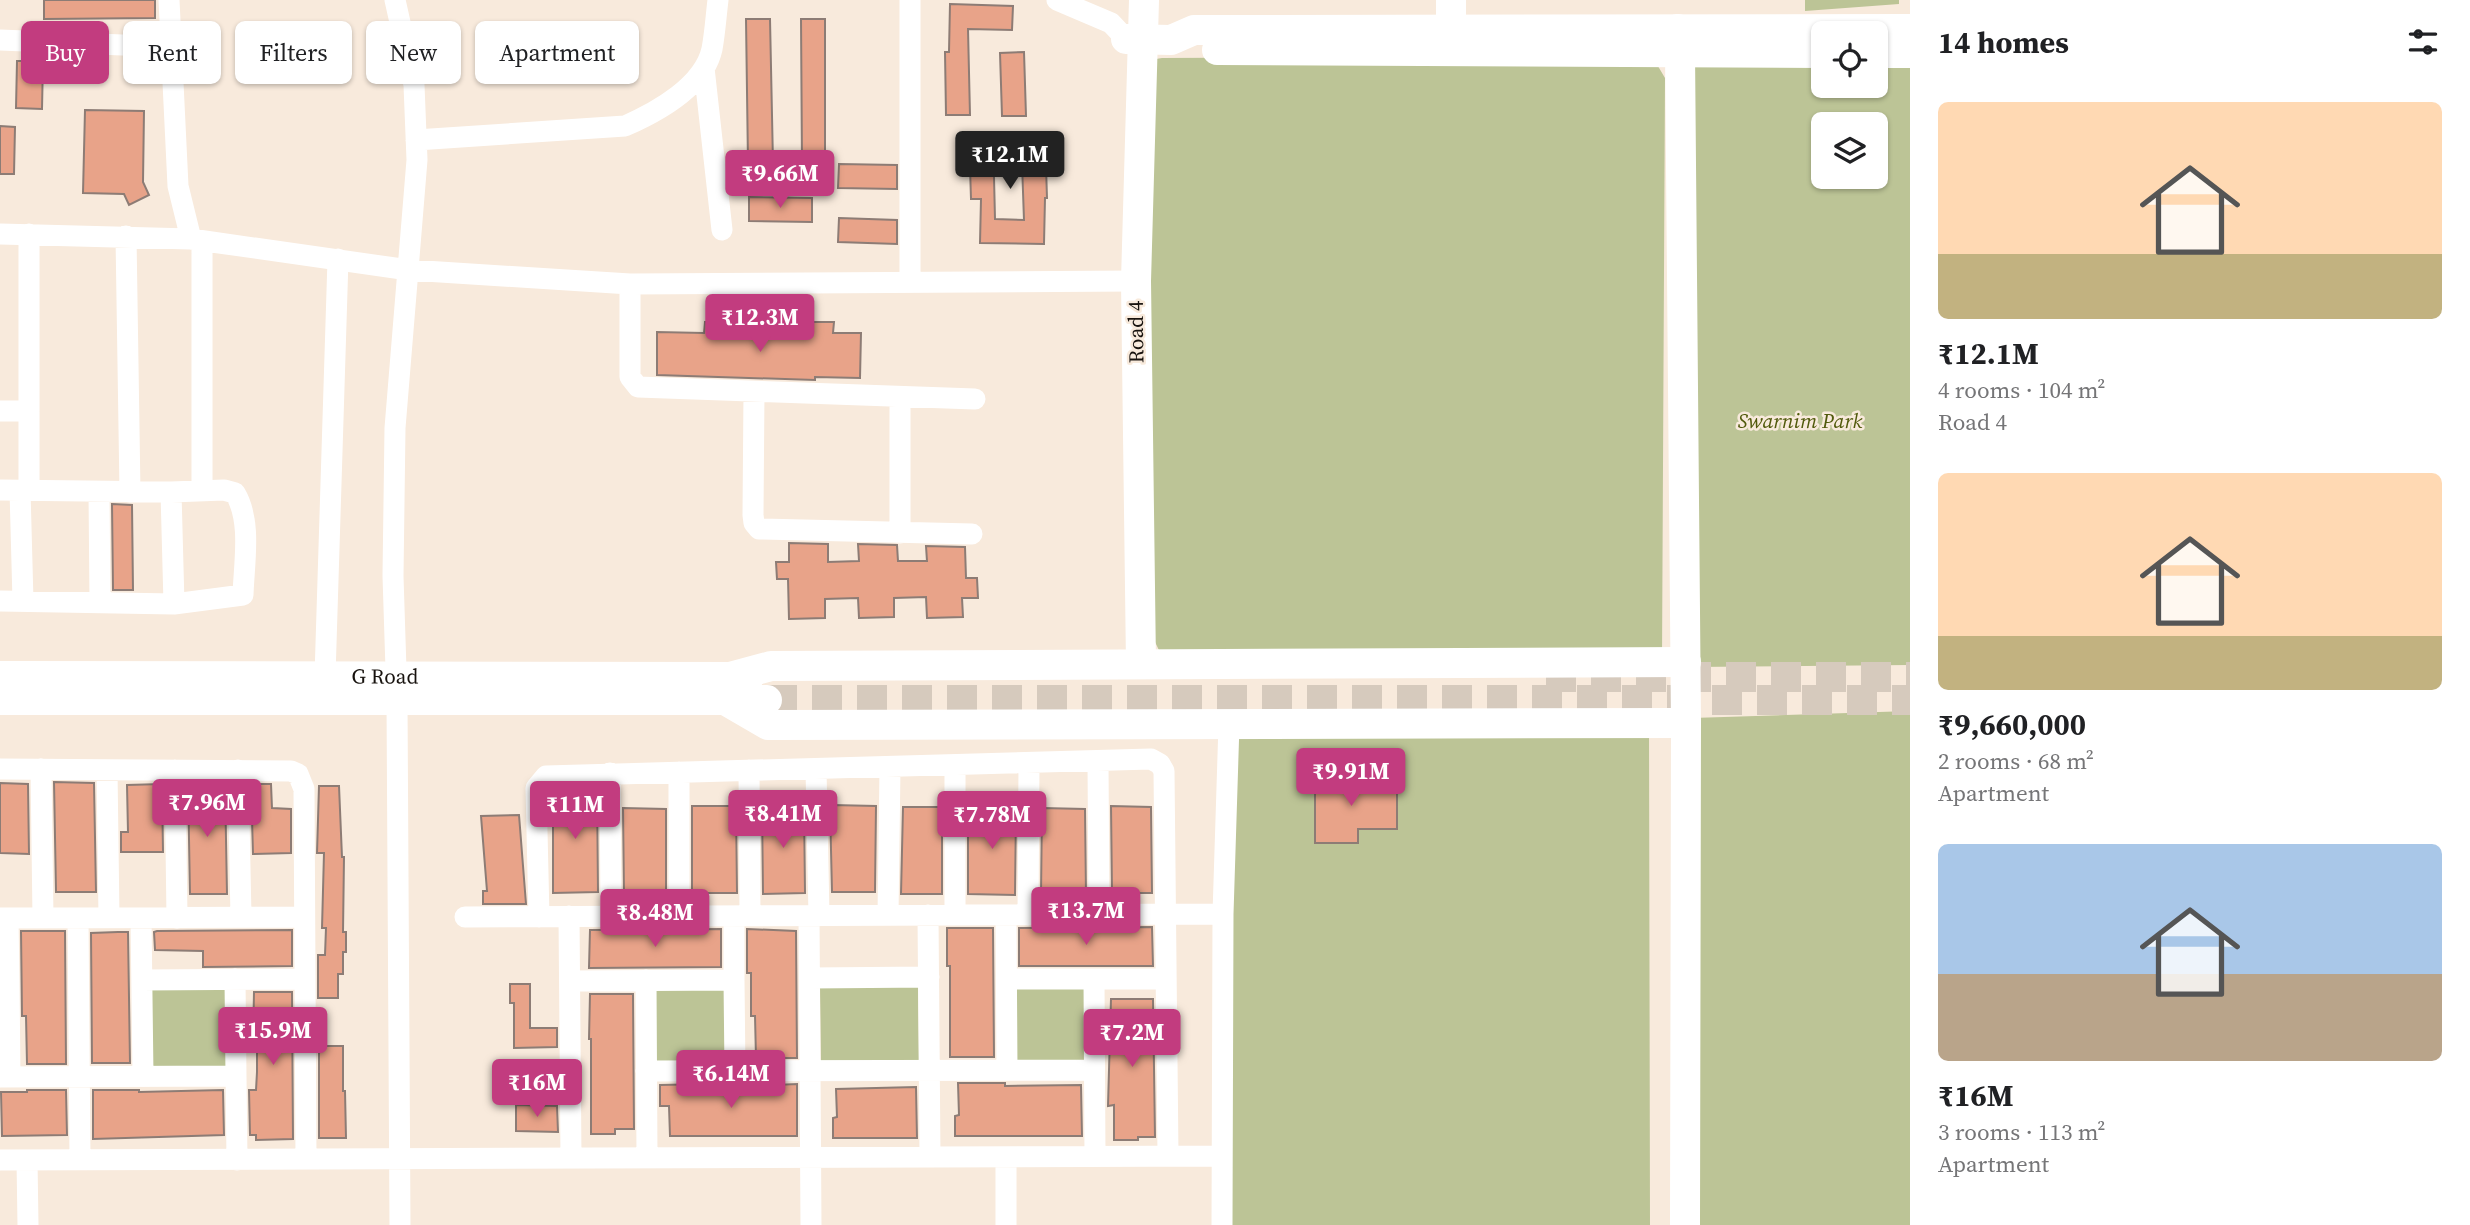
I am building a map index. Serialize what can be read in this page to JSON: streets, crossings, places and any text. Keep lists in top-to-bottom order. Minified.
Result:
{"streets":{"street":["Road 4","G Road"]},"parks":["Swarnim Park"],"page":{"heading":"14 homes","chip":["Buy","Rent","Filters","New","Apartment"],"list":[{"name":"₹12.1M","note":"4 rooms · 104 m² · Road 4"},{"name":"₹9,660,000","note":"2 rooms · 68 m² · Apartment"},{"name":"₹16M","note":"3 rooms · 113 m² · Apartment"}],"price":["₹12.1M","₹9.66M","₹12.3M","₹9.91M","₹7.96M","₹11M","₹8.41M","₹7.78M","₹13.7M","₹8.48M","₹15.9M","₹7.2M","₹6.14M","₹16M"]}}
